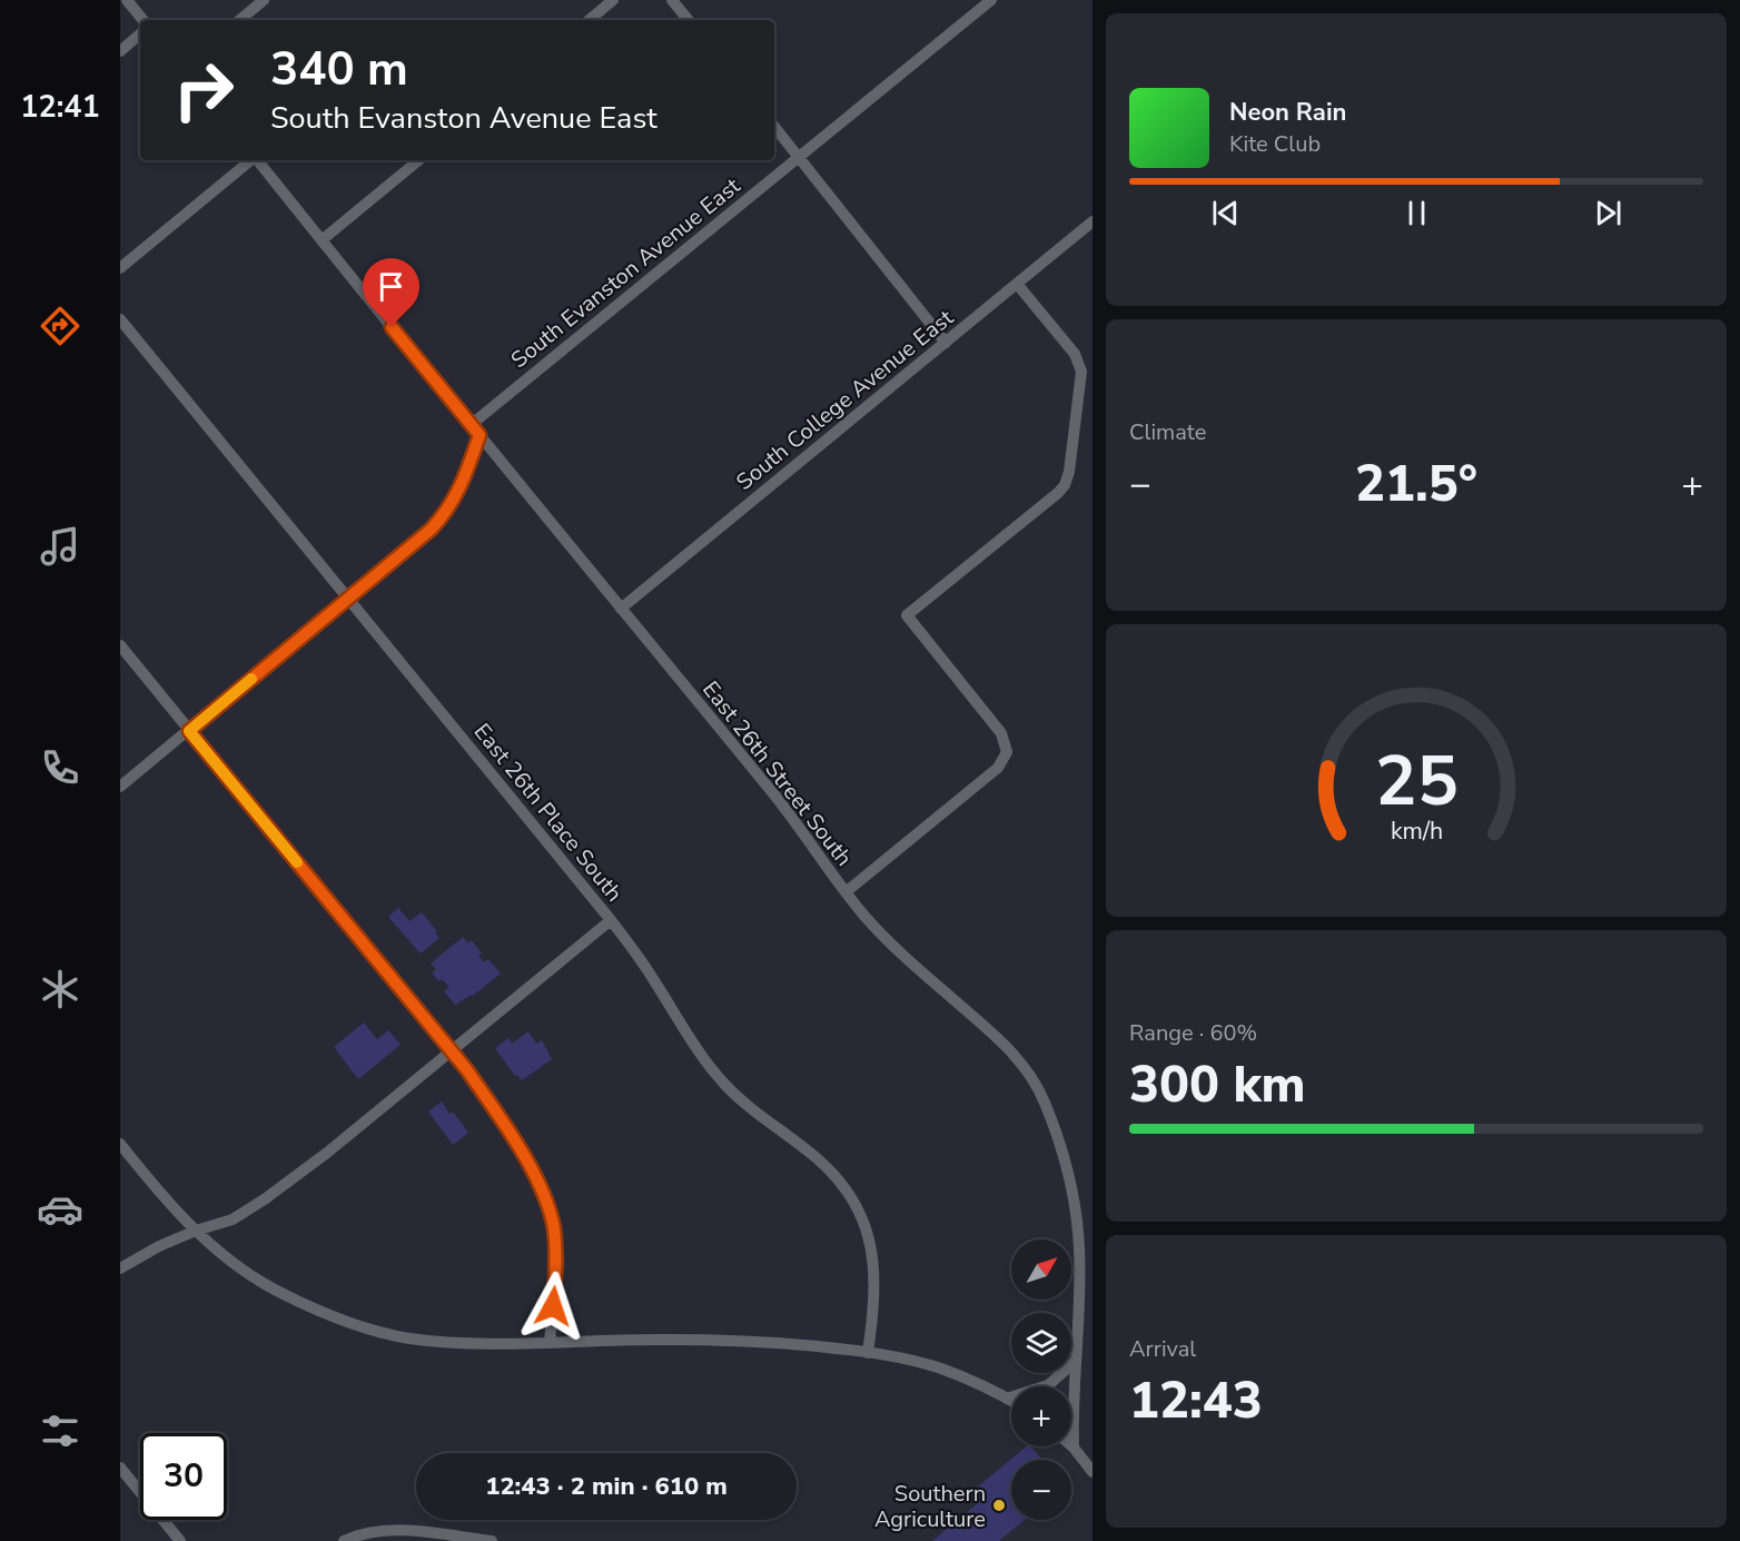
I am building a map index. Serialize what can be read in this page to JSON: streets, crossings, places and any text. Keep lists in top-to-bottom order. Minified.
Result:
{"streets":{"street":["South Evanston Avenue East","South College Avenue East","East 26th Street South","East 26th Place South"]},"crossings":[["South Evanston Avenue East","East 26th Street South"],["South College Avenue East","East 26th Street South"]],"places":["Southern Agriculture"],"north":"top right","page":{"tabs":"12:41","turn":["340 m","South Evanston Avenue East"],"song":["Neon Rain","Kite Club"],"tile":["Climate",["Range · 60%","300 km"],["Arrival","12:43"]],"heat":["−","21.5°","+"],"map_buttons":["+","−"],"limit":"30","trip":"12:43 · 2 min · 610 m","gauge":["25","km/h"]}}
